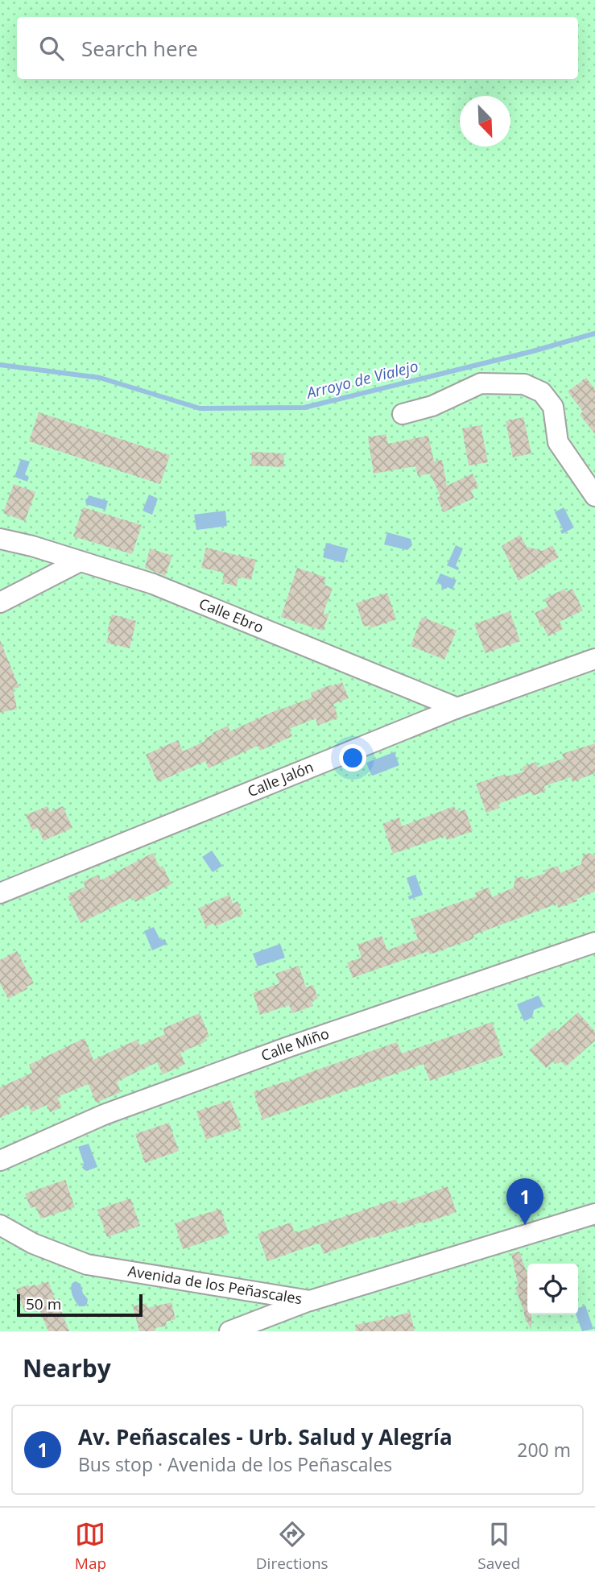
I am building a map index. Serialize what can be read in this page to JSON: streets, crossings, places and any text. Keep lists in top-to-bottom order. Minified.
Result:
{"streets":{"street":["Calle Ebro","Calle Jalón","Calle Miño","Avenida de los Peñascales"]},"crossings":[["Calle Ebro","Calle Jalón"]],"water":["Arroyo de Vialejo"],"scale_bar":"50 m","north":"bottom right","page":{"search":"Search here","pins":"1","scale":"50 m","heading":"Nearby","list":[{"mark":"1","name":"Av. Peñascales - Urb. Salud y Alegría","note":"Bus stop · Avenida de los Peñascales","value":"200 m"}],"nav":["Map","Directions","Saved"]}}
